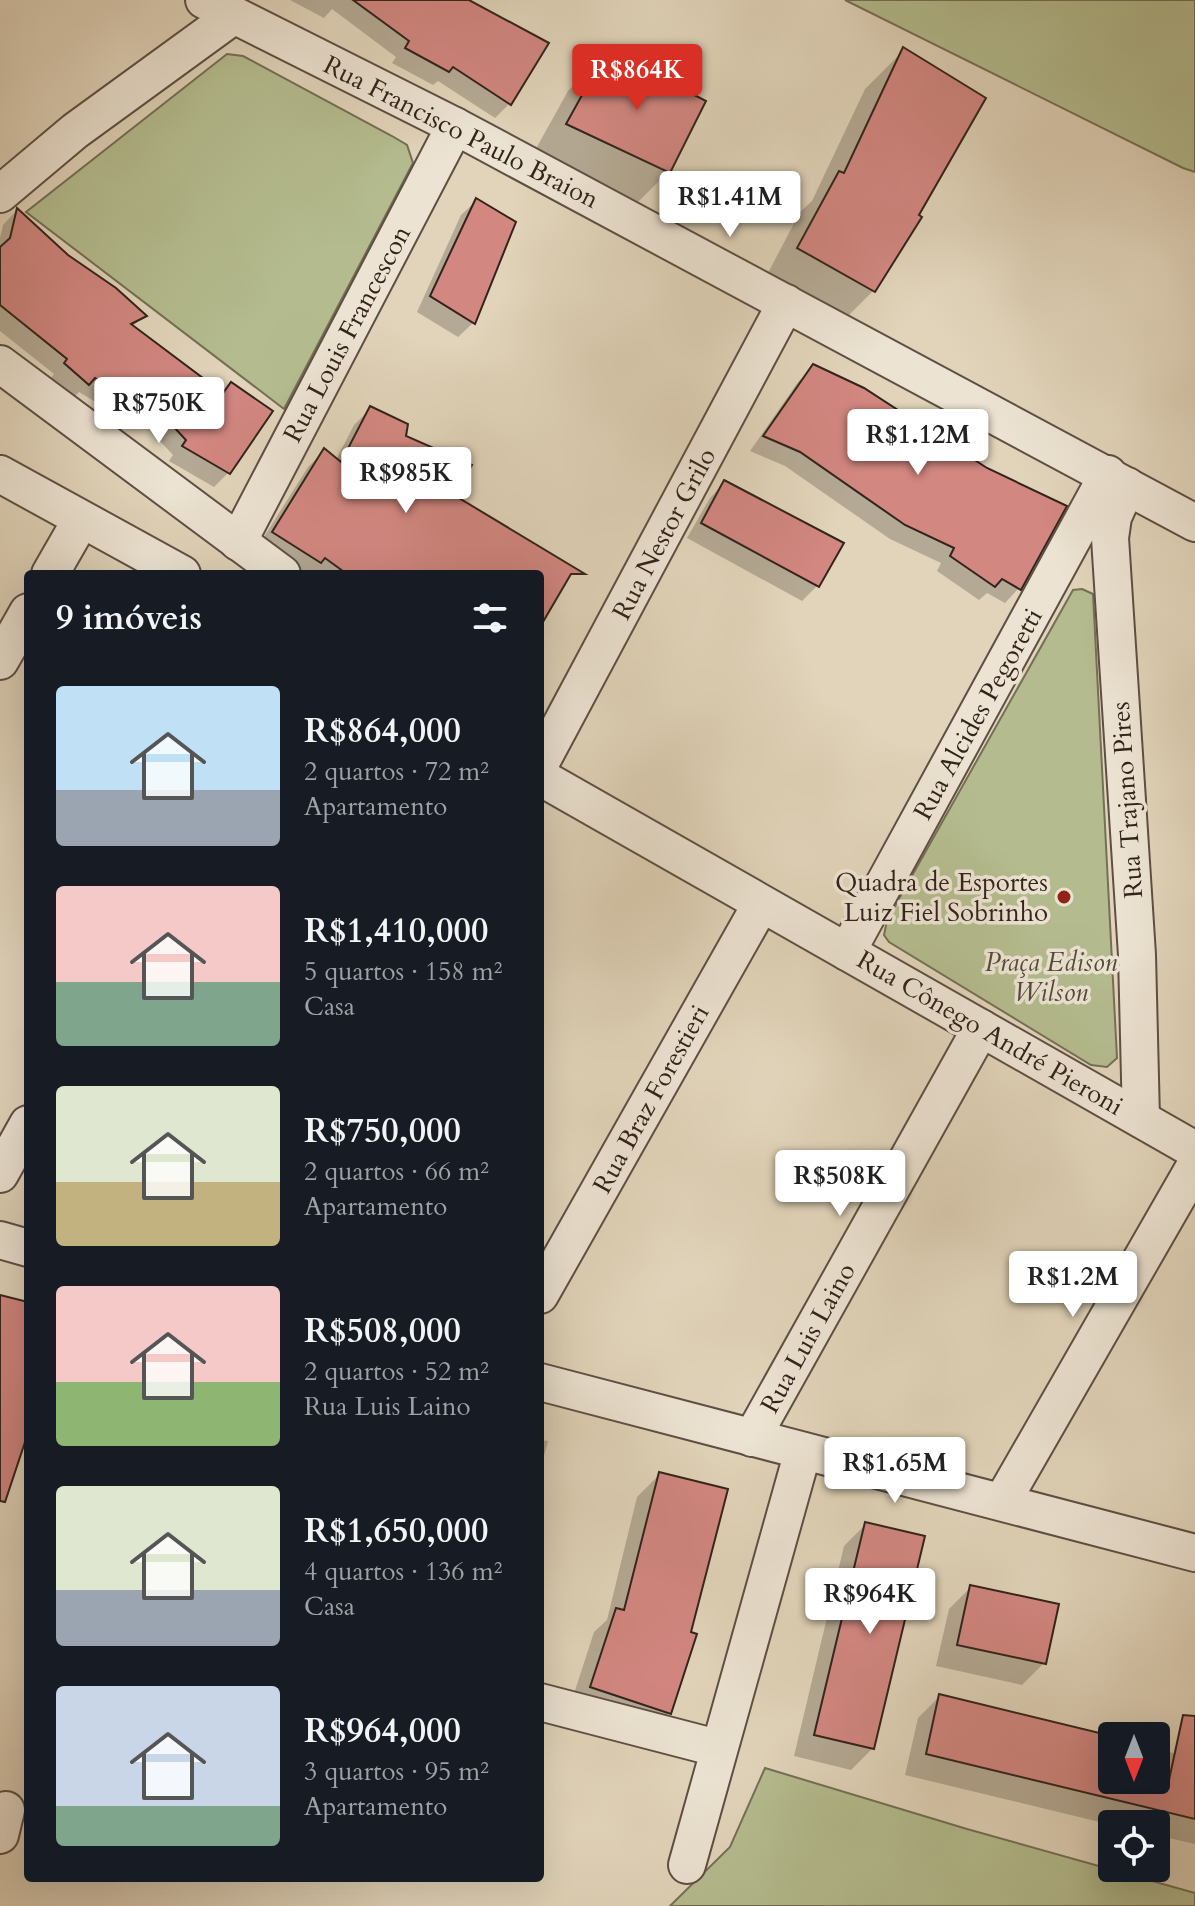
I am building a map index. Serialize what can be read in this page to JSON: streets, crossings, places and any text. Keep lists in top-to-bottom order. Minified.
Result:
{"streets":{"street":["Rua Francisco Paulo Braion","Rua Louis Francescon","Rua Nestor Grilo","Rua Alcides Pegoretti","Rua Trajano Pires","Rua Cônego André Pieroni","Rua Braz Forestieri","Rua Luis Laino"]},"crossings":[["Rua Francisco Paulo Braion","Rua Louis Francescon"],["Rua Francisco Paulo Braion","Rua Nestor Grilo"],["Rua Francisco Paulo Braion","Rua Alcides Pegoretti"],["Rua Francisco Paulo Braion","Rua Trajano Pires"],["Rua Alcides Pegoretti","Rua Trajano Pires"],["Rua Alcides Pegoretti","Rua Cônego André Pieroni"],["Rua Trajano Pires","Rua Cônego André Pieroni"],["Rua Cônego André Pieroni","Rua Braz Forestieri"],["Rua Cônego André Pieroni","Rua Luis Laino"]],"parks":["Praça Edison Wilson"],"places":["Quadra de Esportes Luiz Fiel Sobrinho"],"north":"bottom","page":{"price":["R$864K","R$1.41M","R$750K","R$1.12M","R$985K","R$508K","R$1.2M","R$1.65M","R$964K"],"heading":"9 imóveis","list":[{"name":"R$864,000","note":"2 quartos · 72 m² · Apartamento"},{"name":"R$1,410,000","note":"5 quartos · 158 m² · Casa"},{"name":"R$750,000","note":"2 quartos · 66 m² · Apartamento"},{"name":"R$508,000","note":"2 quartos · 52 m² · Rua Luis Laino"},{"name":"R$1,650,000","note":"4 quartos · 136 m² · Casa"},{"name":"R$964,000","note":"3 quartos · 95 m² · Apartamento"}]}}
